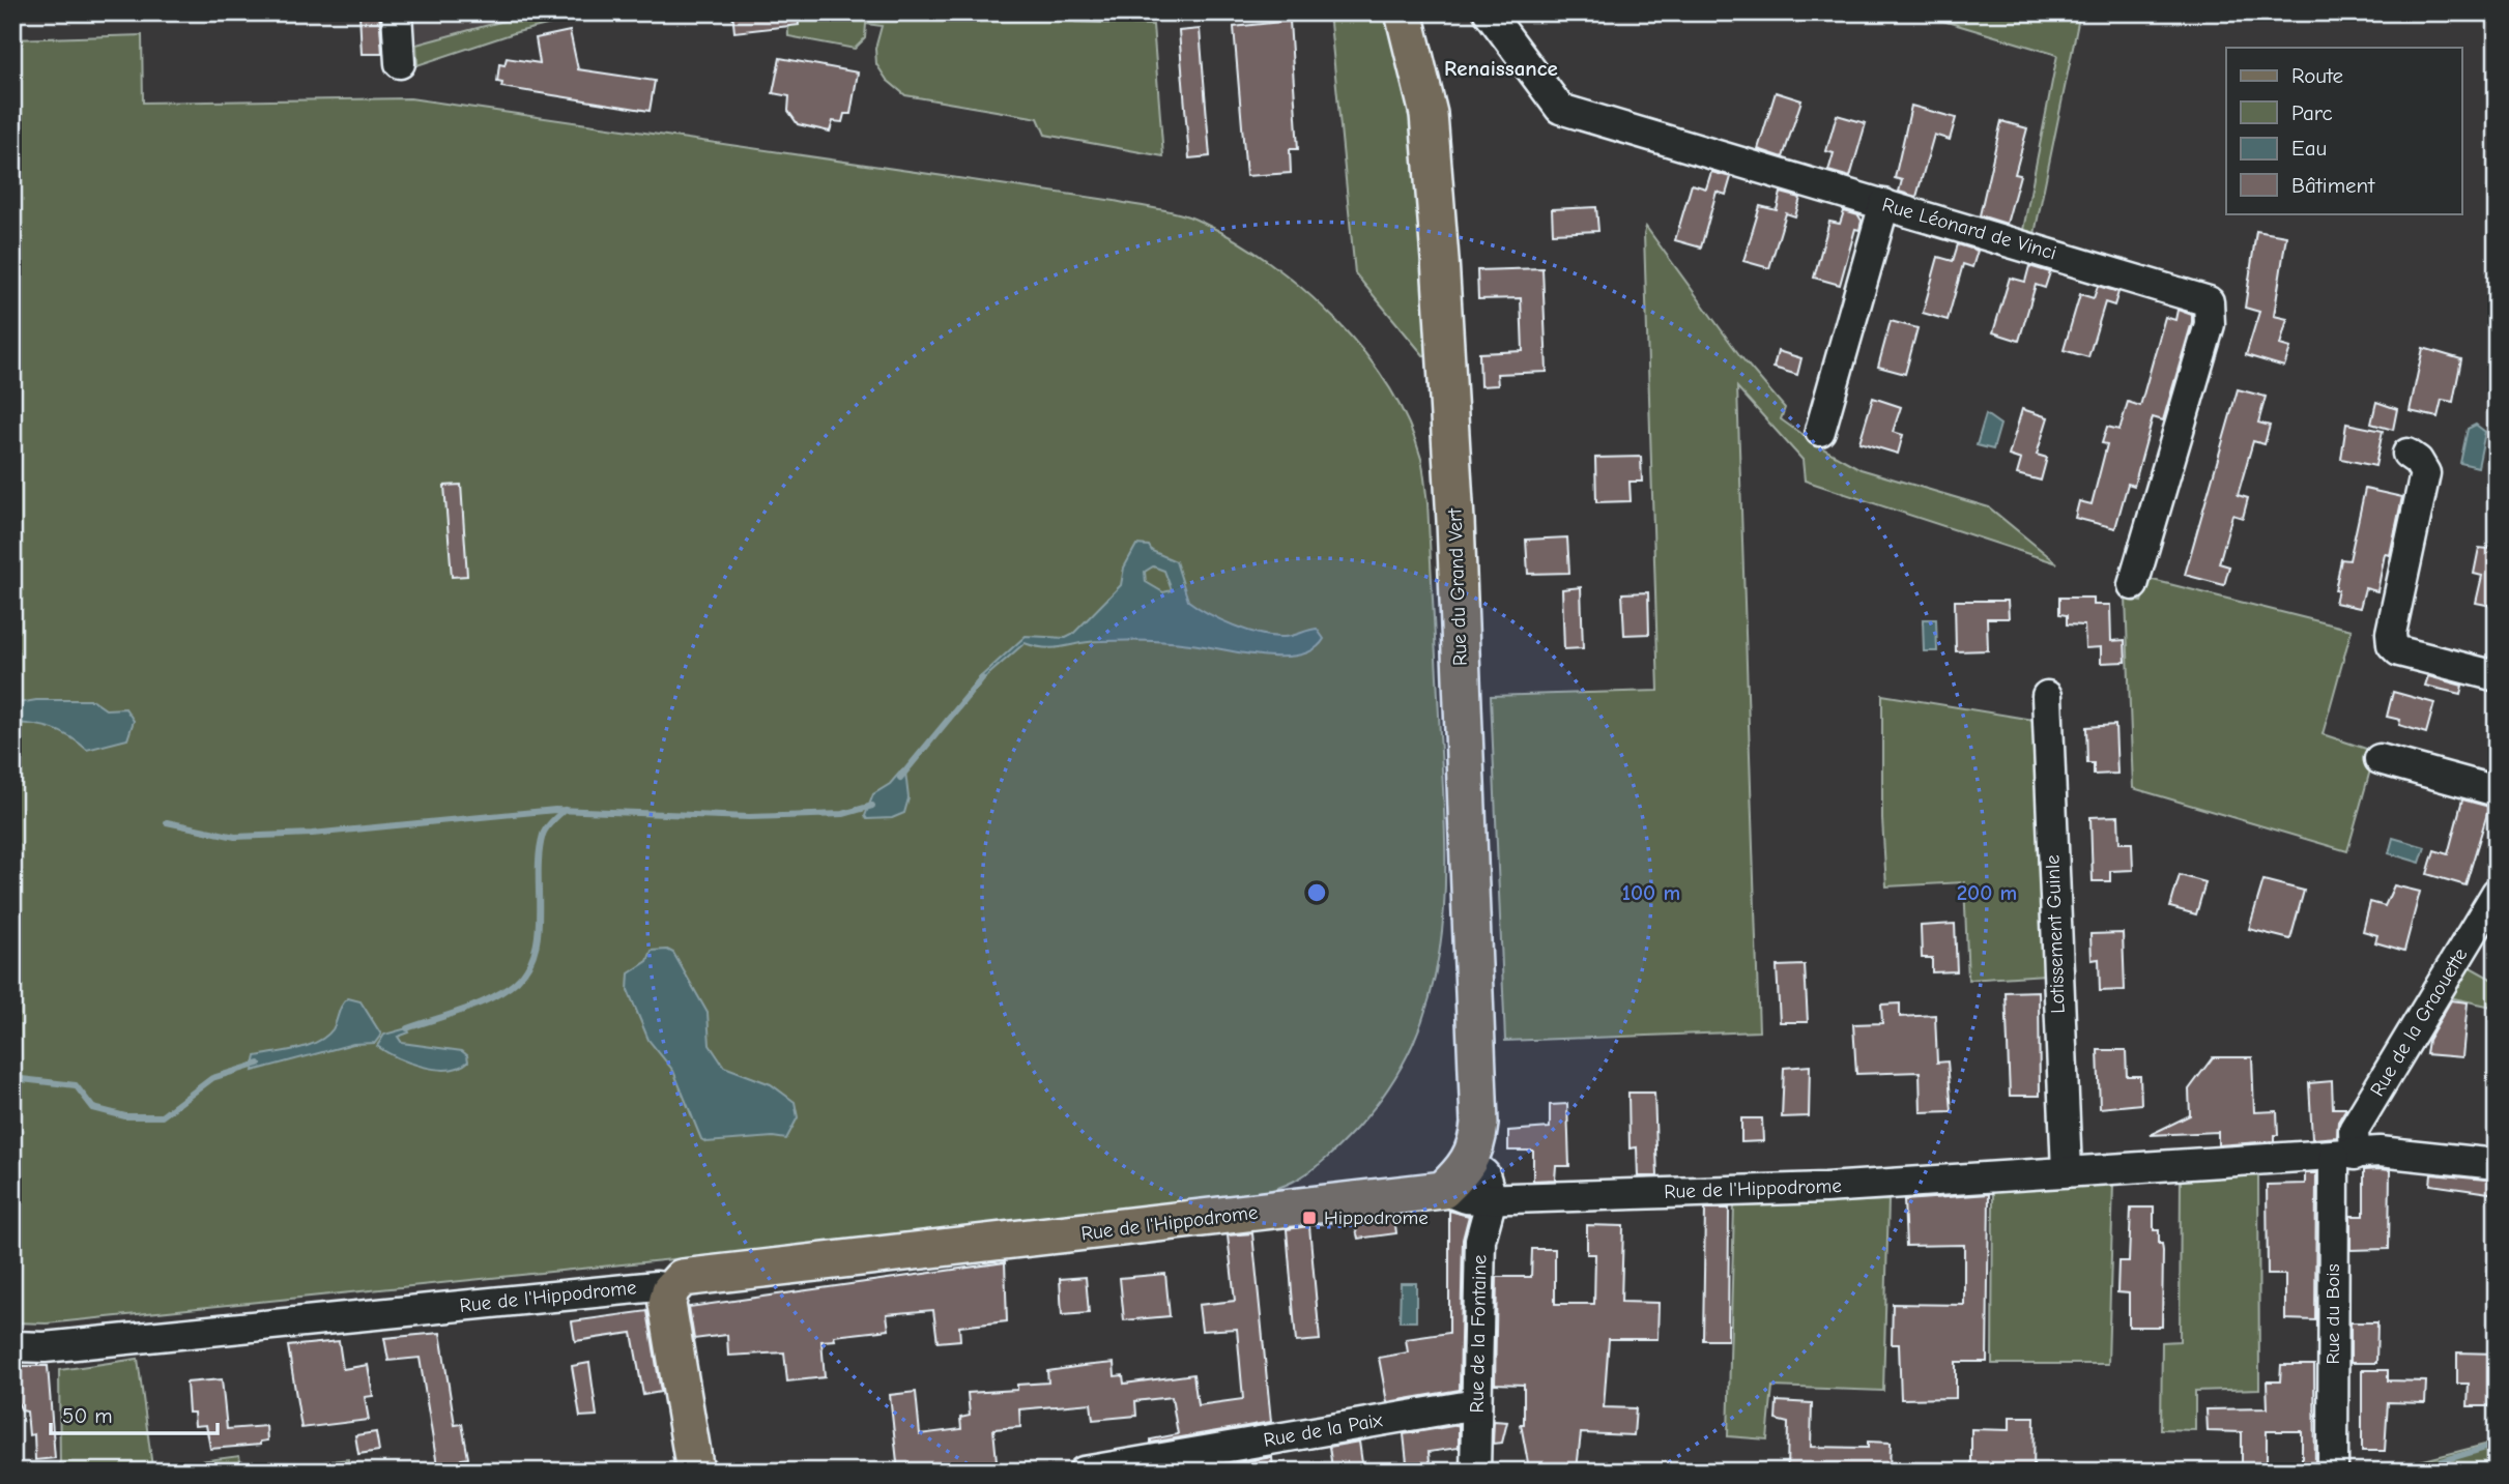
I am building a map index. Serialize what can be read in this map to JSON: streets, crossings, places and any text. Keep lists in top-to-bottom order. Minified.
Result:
{"streets":{"main road":["Rue du Grand Vert","Rue de l'Hippodrome"],"street":["Rue Léonard de Vinci","Lotissement Guinle","Rue de la Graouette","Rue du Bois","Rue de la Fontaine","Rue de la Paix"]},"crossings":[["Lotissement Guinle","Rue de l'Hippodrome"],["Rue de la Graouette","Rue de l'Hippodrome"],["Rue de la Graouette","Rue du Bois"],["Rue de l'Hippodrome","Rue du Bois"],["Rue de l'Hippodrome","Rue de la Fontaine"],["Rue de la Fontaine","Rue de la Paix"]],"districts":["Renaissance"],"places":{"transit":["Hippodrome"]},"legend":["Route","Parc","Eau","Bâtiment"],"scale_bar":"50 m","rings":["100 m","200 m"]}
